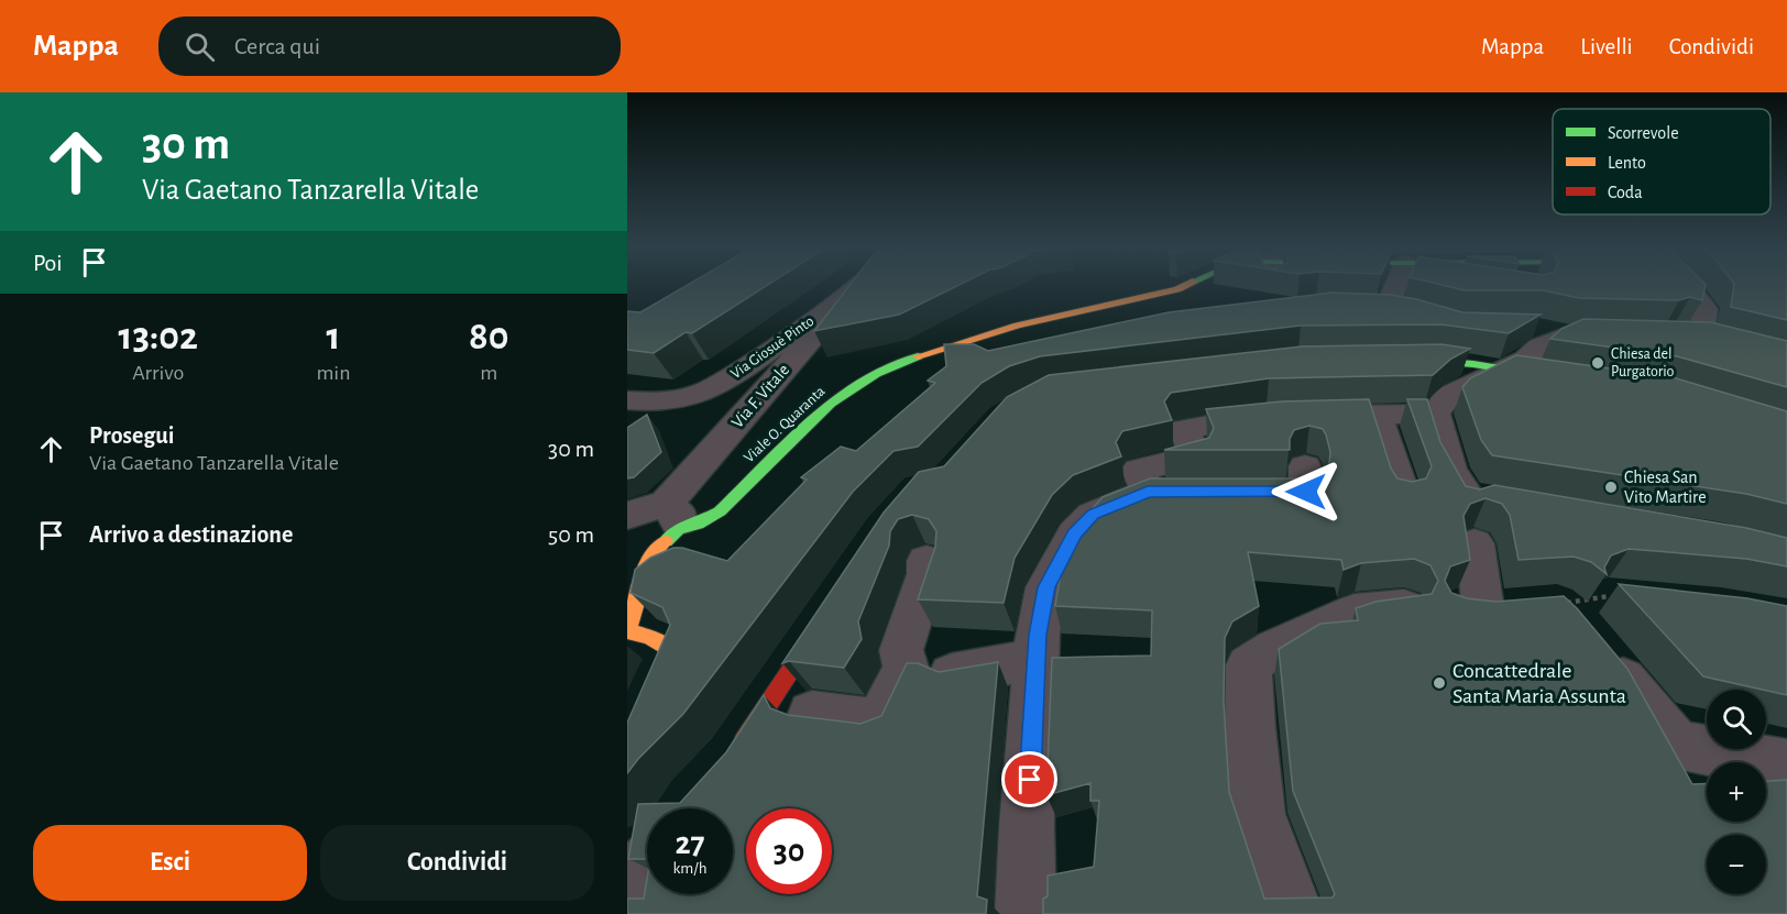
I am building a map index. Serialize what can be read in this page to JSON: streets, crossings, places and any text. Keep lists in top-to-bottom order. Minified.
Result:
{"streets":{"street":["Via Giosuè Pinto","Via F. Vitale","Viale O. Quaranta"]},"crossings":[["Via Giosuè Pinto","Via F. Vitale"],["Via F. Vitale","Viale O. Quaranta"]],"places":["Chiesa del Purgatorio","Chiesa San Vito Martire","Concattedrale Santa Maria Assunta"],"legend":["Scorrevole","Lento","Coda"],"page":{"header":"Mappa","search":"Cerca qui","nav":["Mappa","Livelli","Condividi"],"turn":["30 m","Via Gaetano Tanzarella Vitale"],"then":"Poi","eta":["13:02","Arrivo","1","min","80","m"],"list":[{"name":"Prosegui","note":"Via Gaetano Tanzarella Vitale","value":"30 m"},{"name":"Arrivo a destinazione","value":"50 m"}],"map_buttons":["+","−"],"speed":"27 km/h","limit":"30","buttons":["Esci","Condividi"]}}
